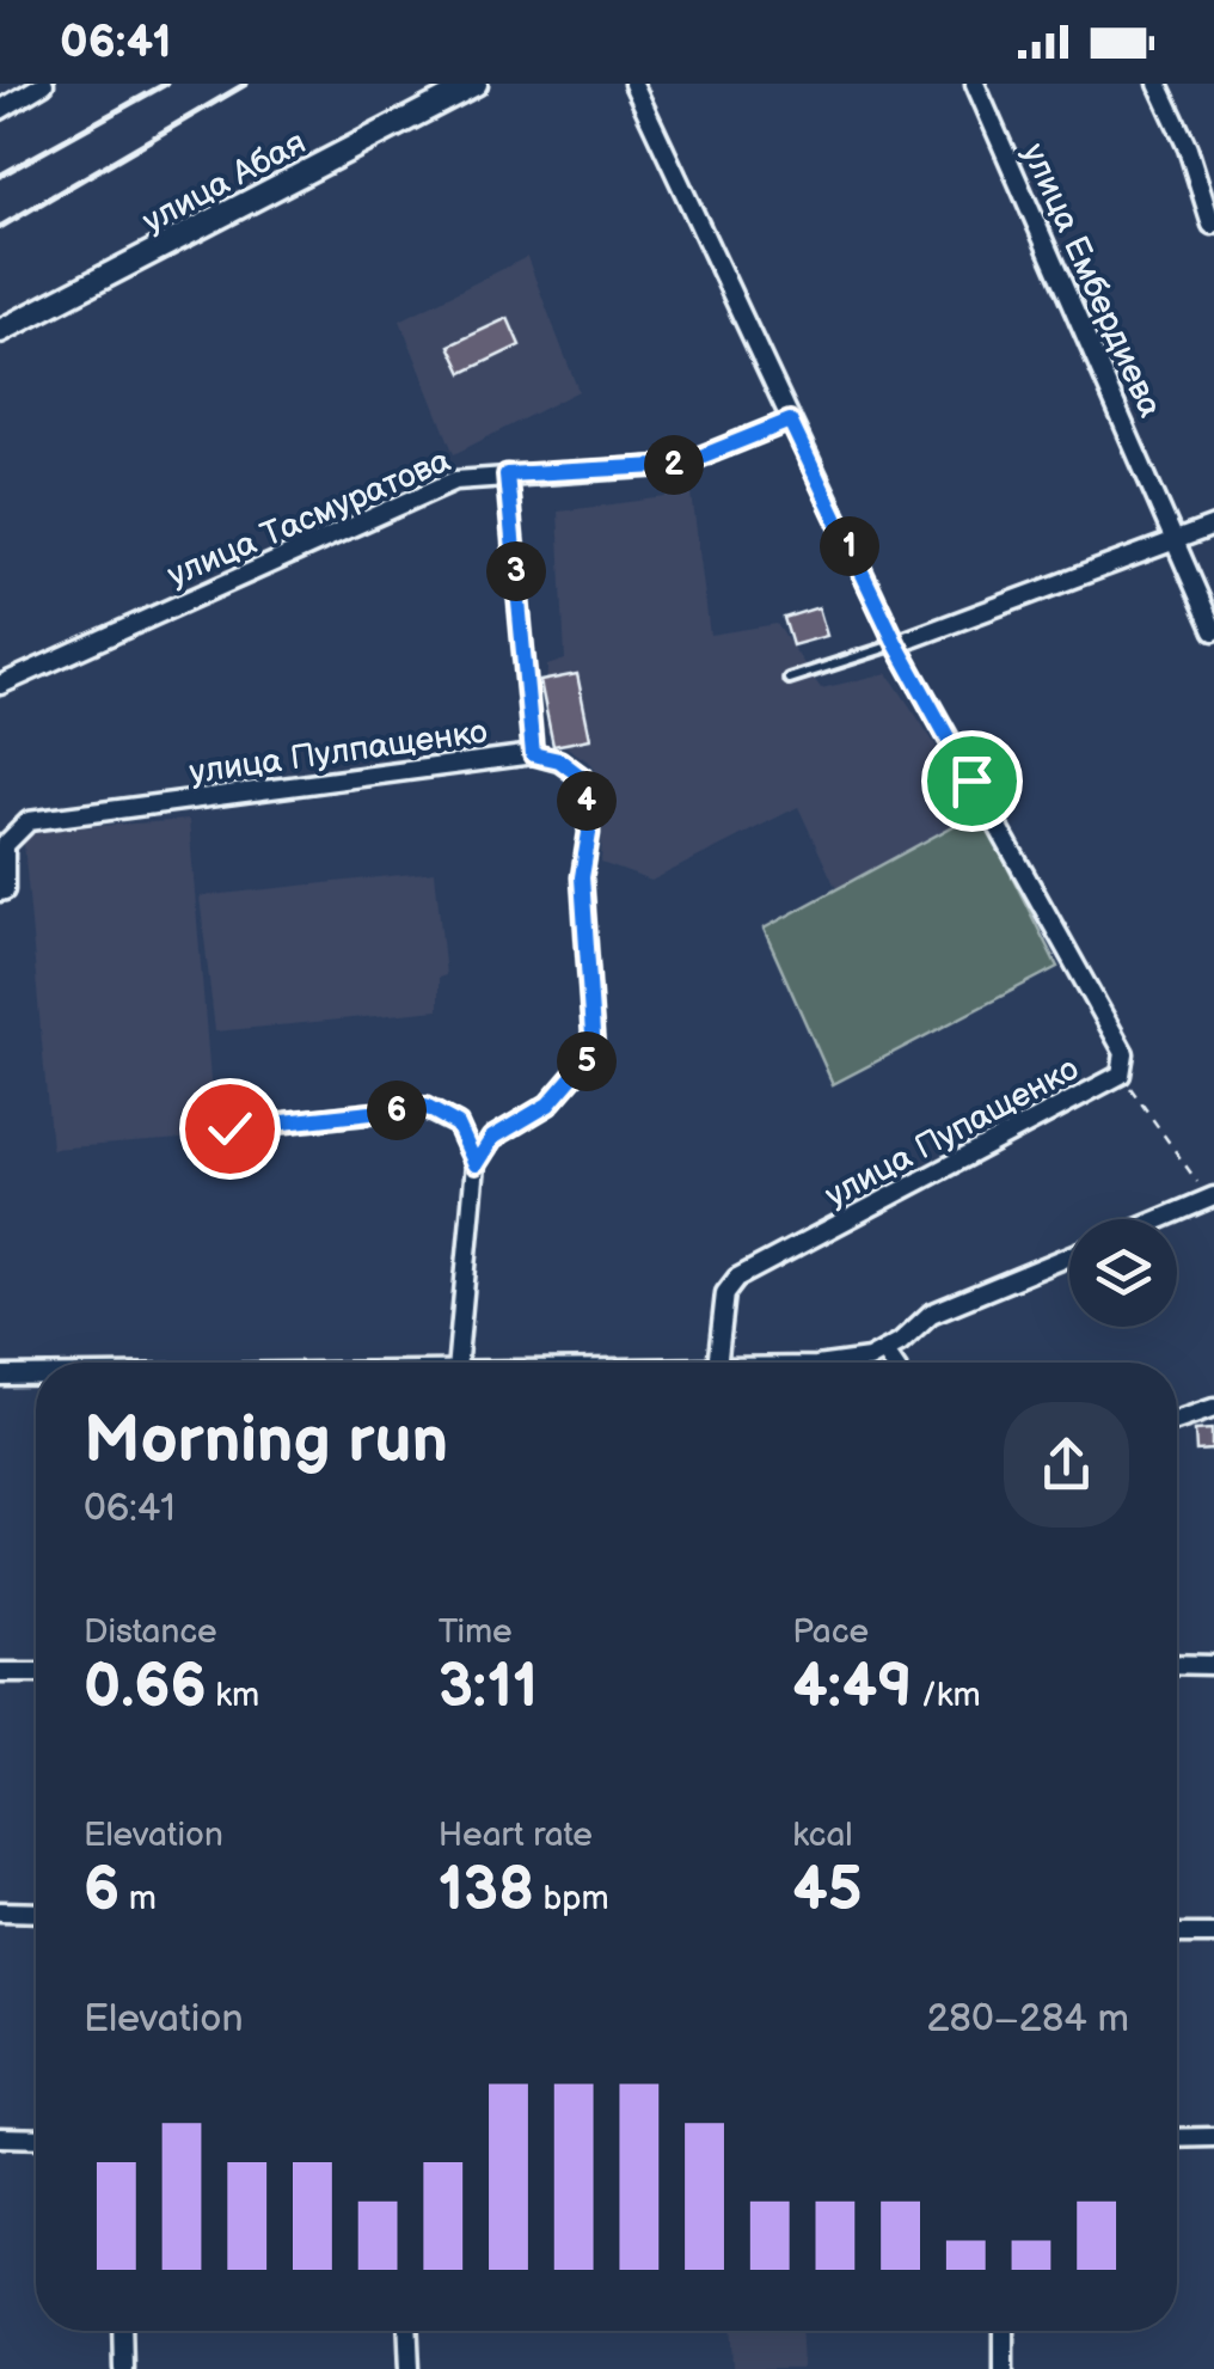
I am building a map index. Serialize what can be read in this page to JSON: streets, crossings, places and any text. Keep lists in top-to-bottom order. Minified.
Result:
{"streets":{"main road":["улица Абая"],"street":["улица Ембердиева","улица Тасмуратова","улица Пулпащенко","улица Пупащенко"]},"crossings":[["улица Тасмуратова","улица Пупащенко"]],"page":{"status":"06:41","pins":["2","1","3","4","5","6"],"heading":["Morning run","06:41"],"stats":[["Distance","0.66 km"],["Time","3:11"],["Pace","4:49 /km"],["Elevation","6 m"],["Heart rate","138 bpm"],["kcal","45"]],"chart":["Elevation","280–284 m"]}}
